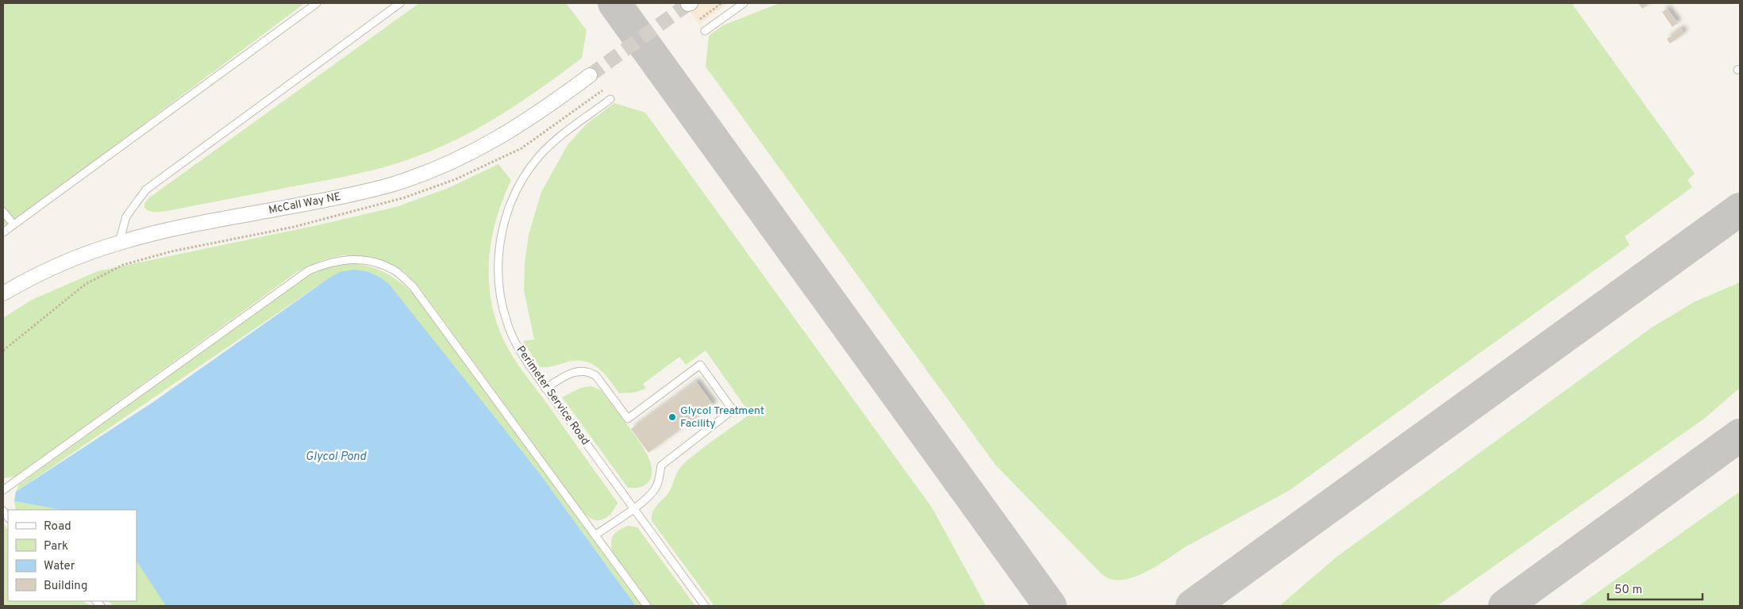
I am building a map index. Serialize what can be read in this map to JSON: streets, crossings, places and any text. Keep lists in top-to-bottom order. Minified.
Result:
{"streets":{"street":["McCall Way NE"],"lane":["Perimeter Service Road"]},"water":["Glycol Pond"],"places":["Glycol Treatment Facility"],"legend":["Road","Park","Water","Building"],"scale_bar":"50 m"}
